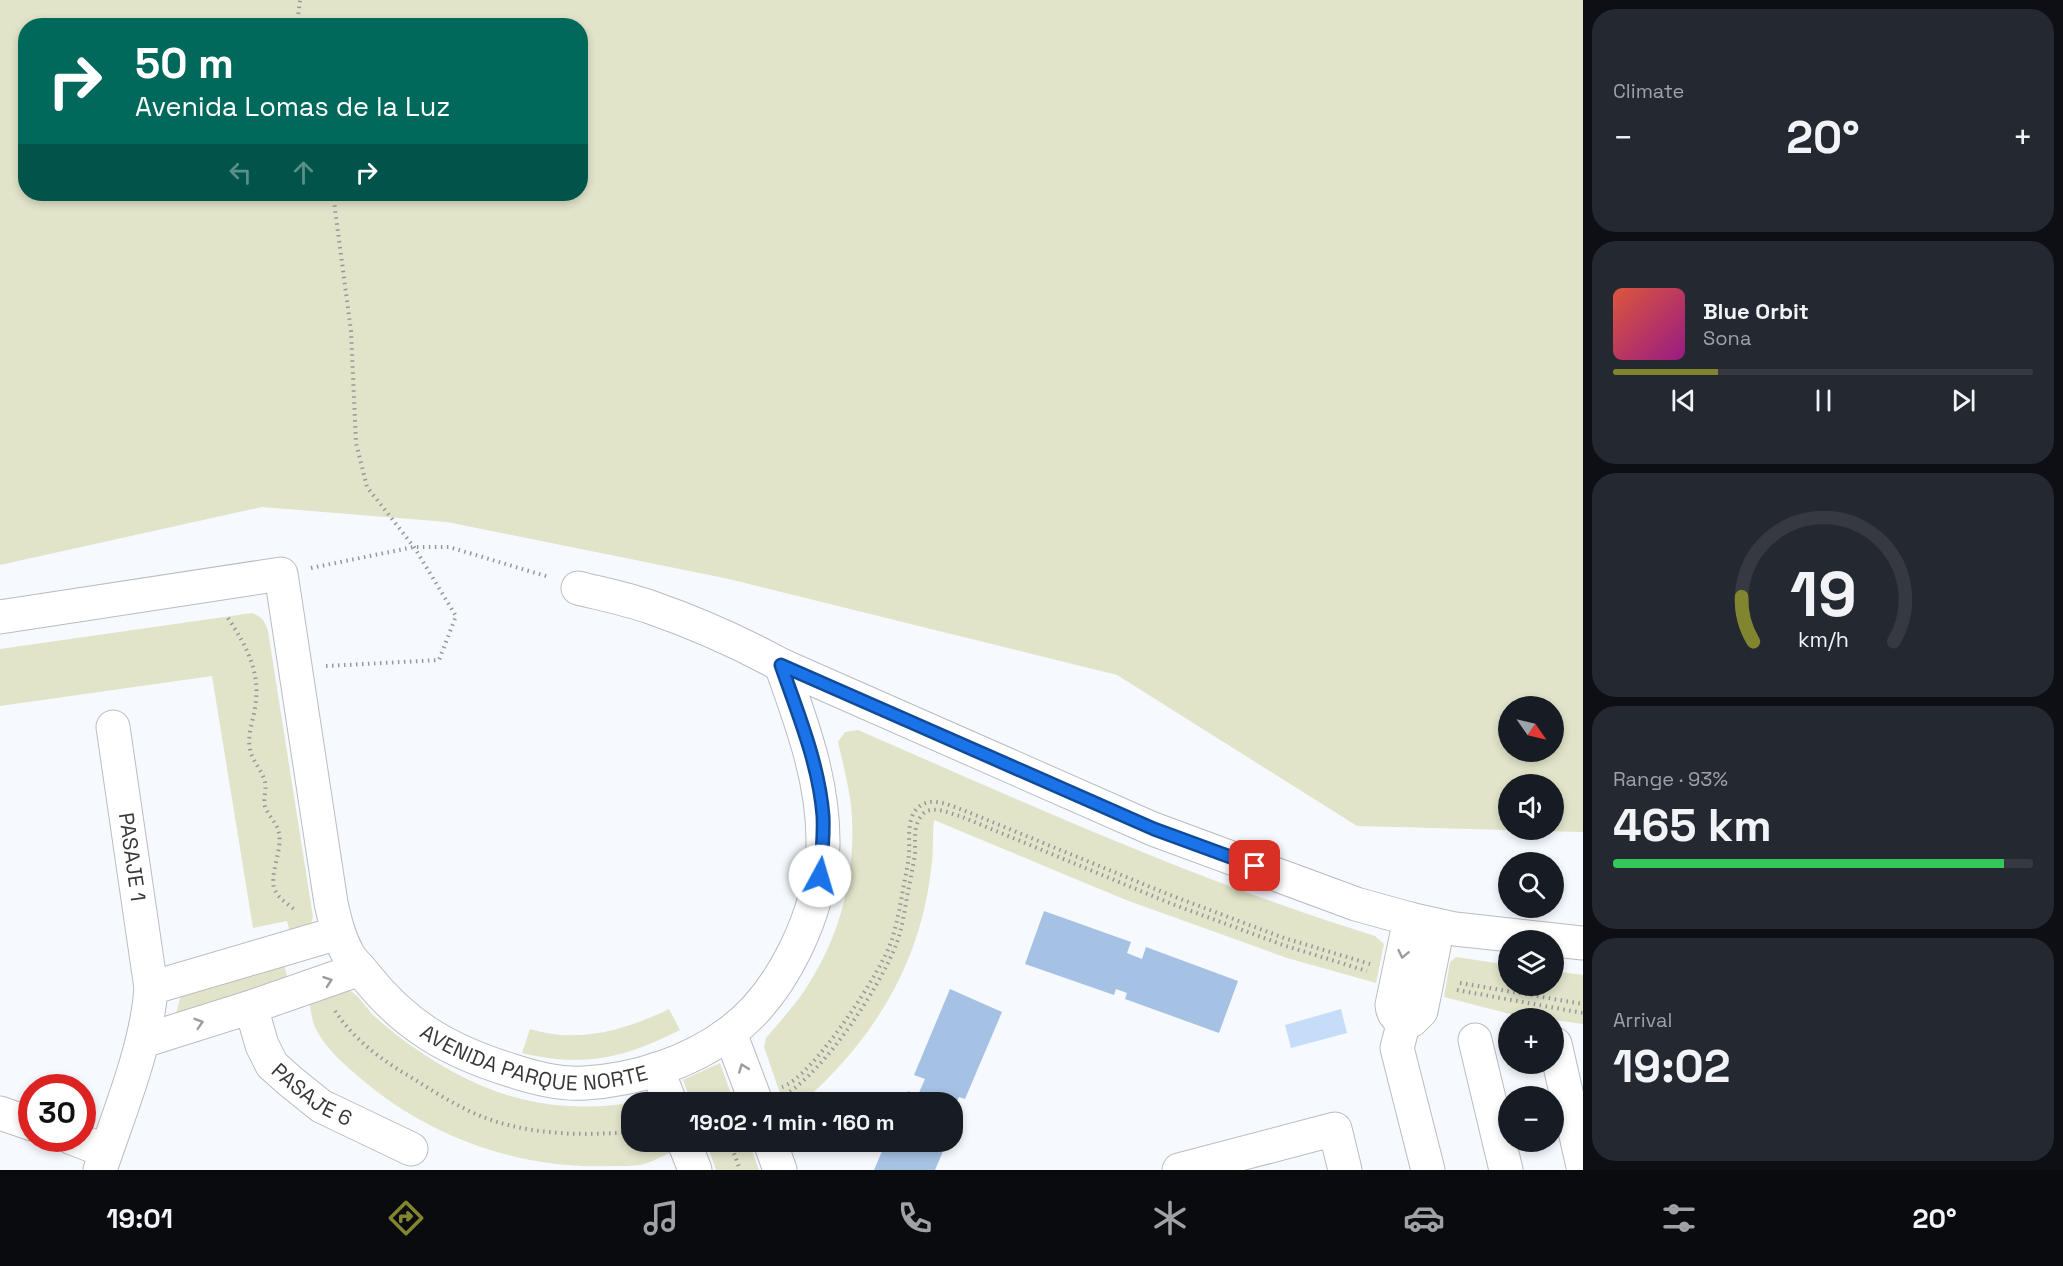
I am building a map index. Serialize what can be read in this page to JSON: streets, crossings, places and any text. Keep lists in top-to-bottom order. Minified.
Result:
{"streets":{"street":["PASAJE 1","AVENIDA PARQUE NORTE","PASAJE 6"]},"north":"bottom right","page":{"tile":["Climate",["Range · 93%","465 km"],["Arrival","19:02"]],"turn":["50 m","Avenida Lomas de la Luz"],"heat":["−","20°","+"],"song":["Blue Orbit","Sona"],"map_buttons":["+","−"],"limit":"30","trip":"19:02 · 1 min · 160 m","tabs":["19:01","20°"],"gauge":["19","km/h"]}}
